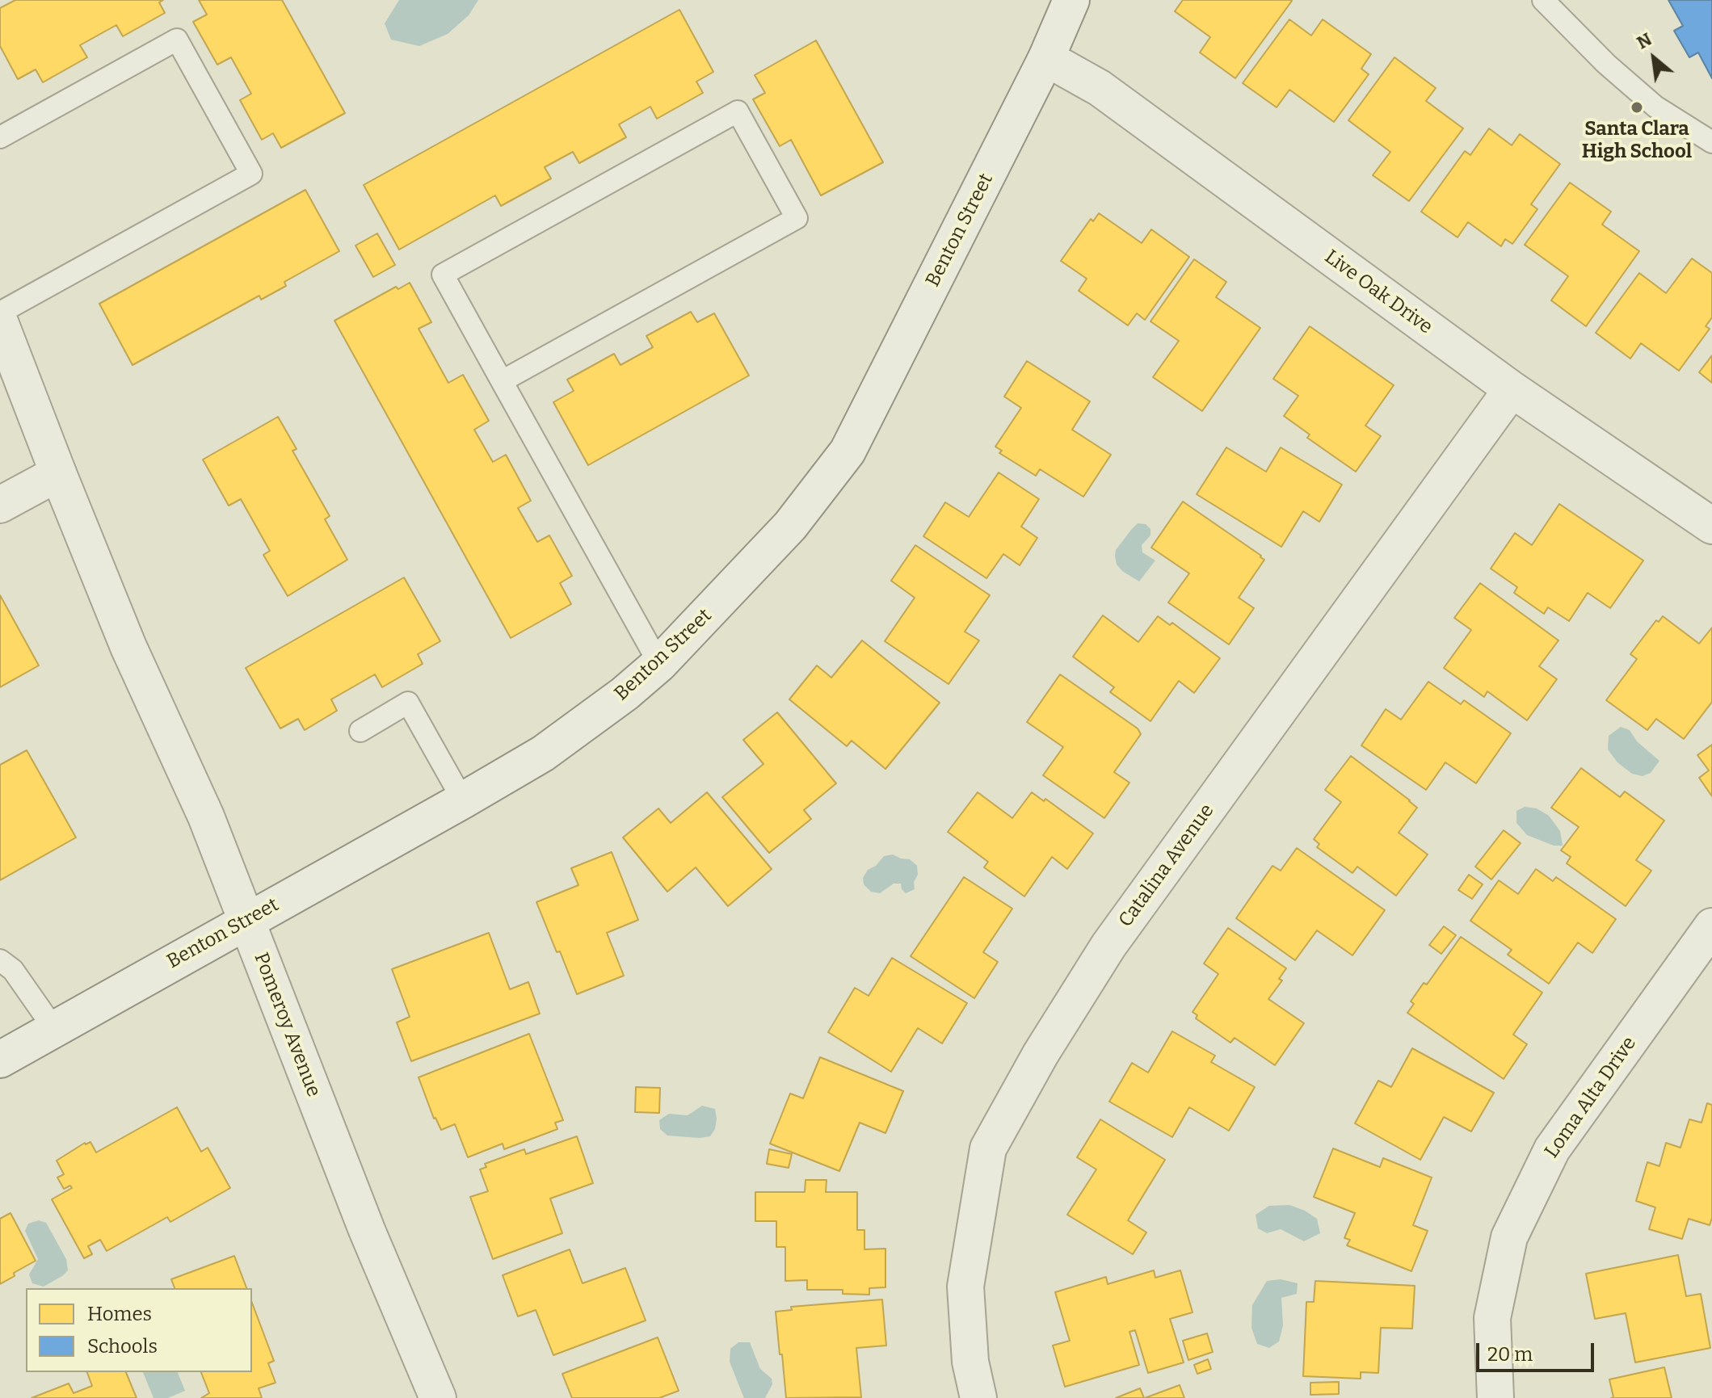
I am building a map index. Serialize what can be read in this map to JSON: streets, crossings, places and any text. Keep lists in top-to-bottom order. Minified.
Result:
{"streets":{"street":["Benton Street","Live Oak Drive","Catalina Avenue","Pomeroy Avenue","Loma Alta Drive"]},"crossings":[["Benton Street","Live Oak Drive"],["Benton Street","Pomeroy Avenue"],["Live Oak Drive","Catalina Avenue"]],"places":["Santa Clara High School"],"legend":["Homes","Schools"],"scale_bar":"20 m","north":"top left"}
